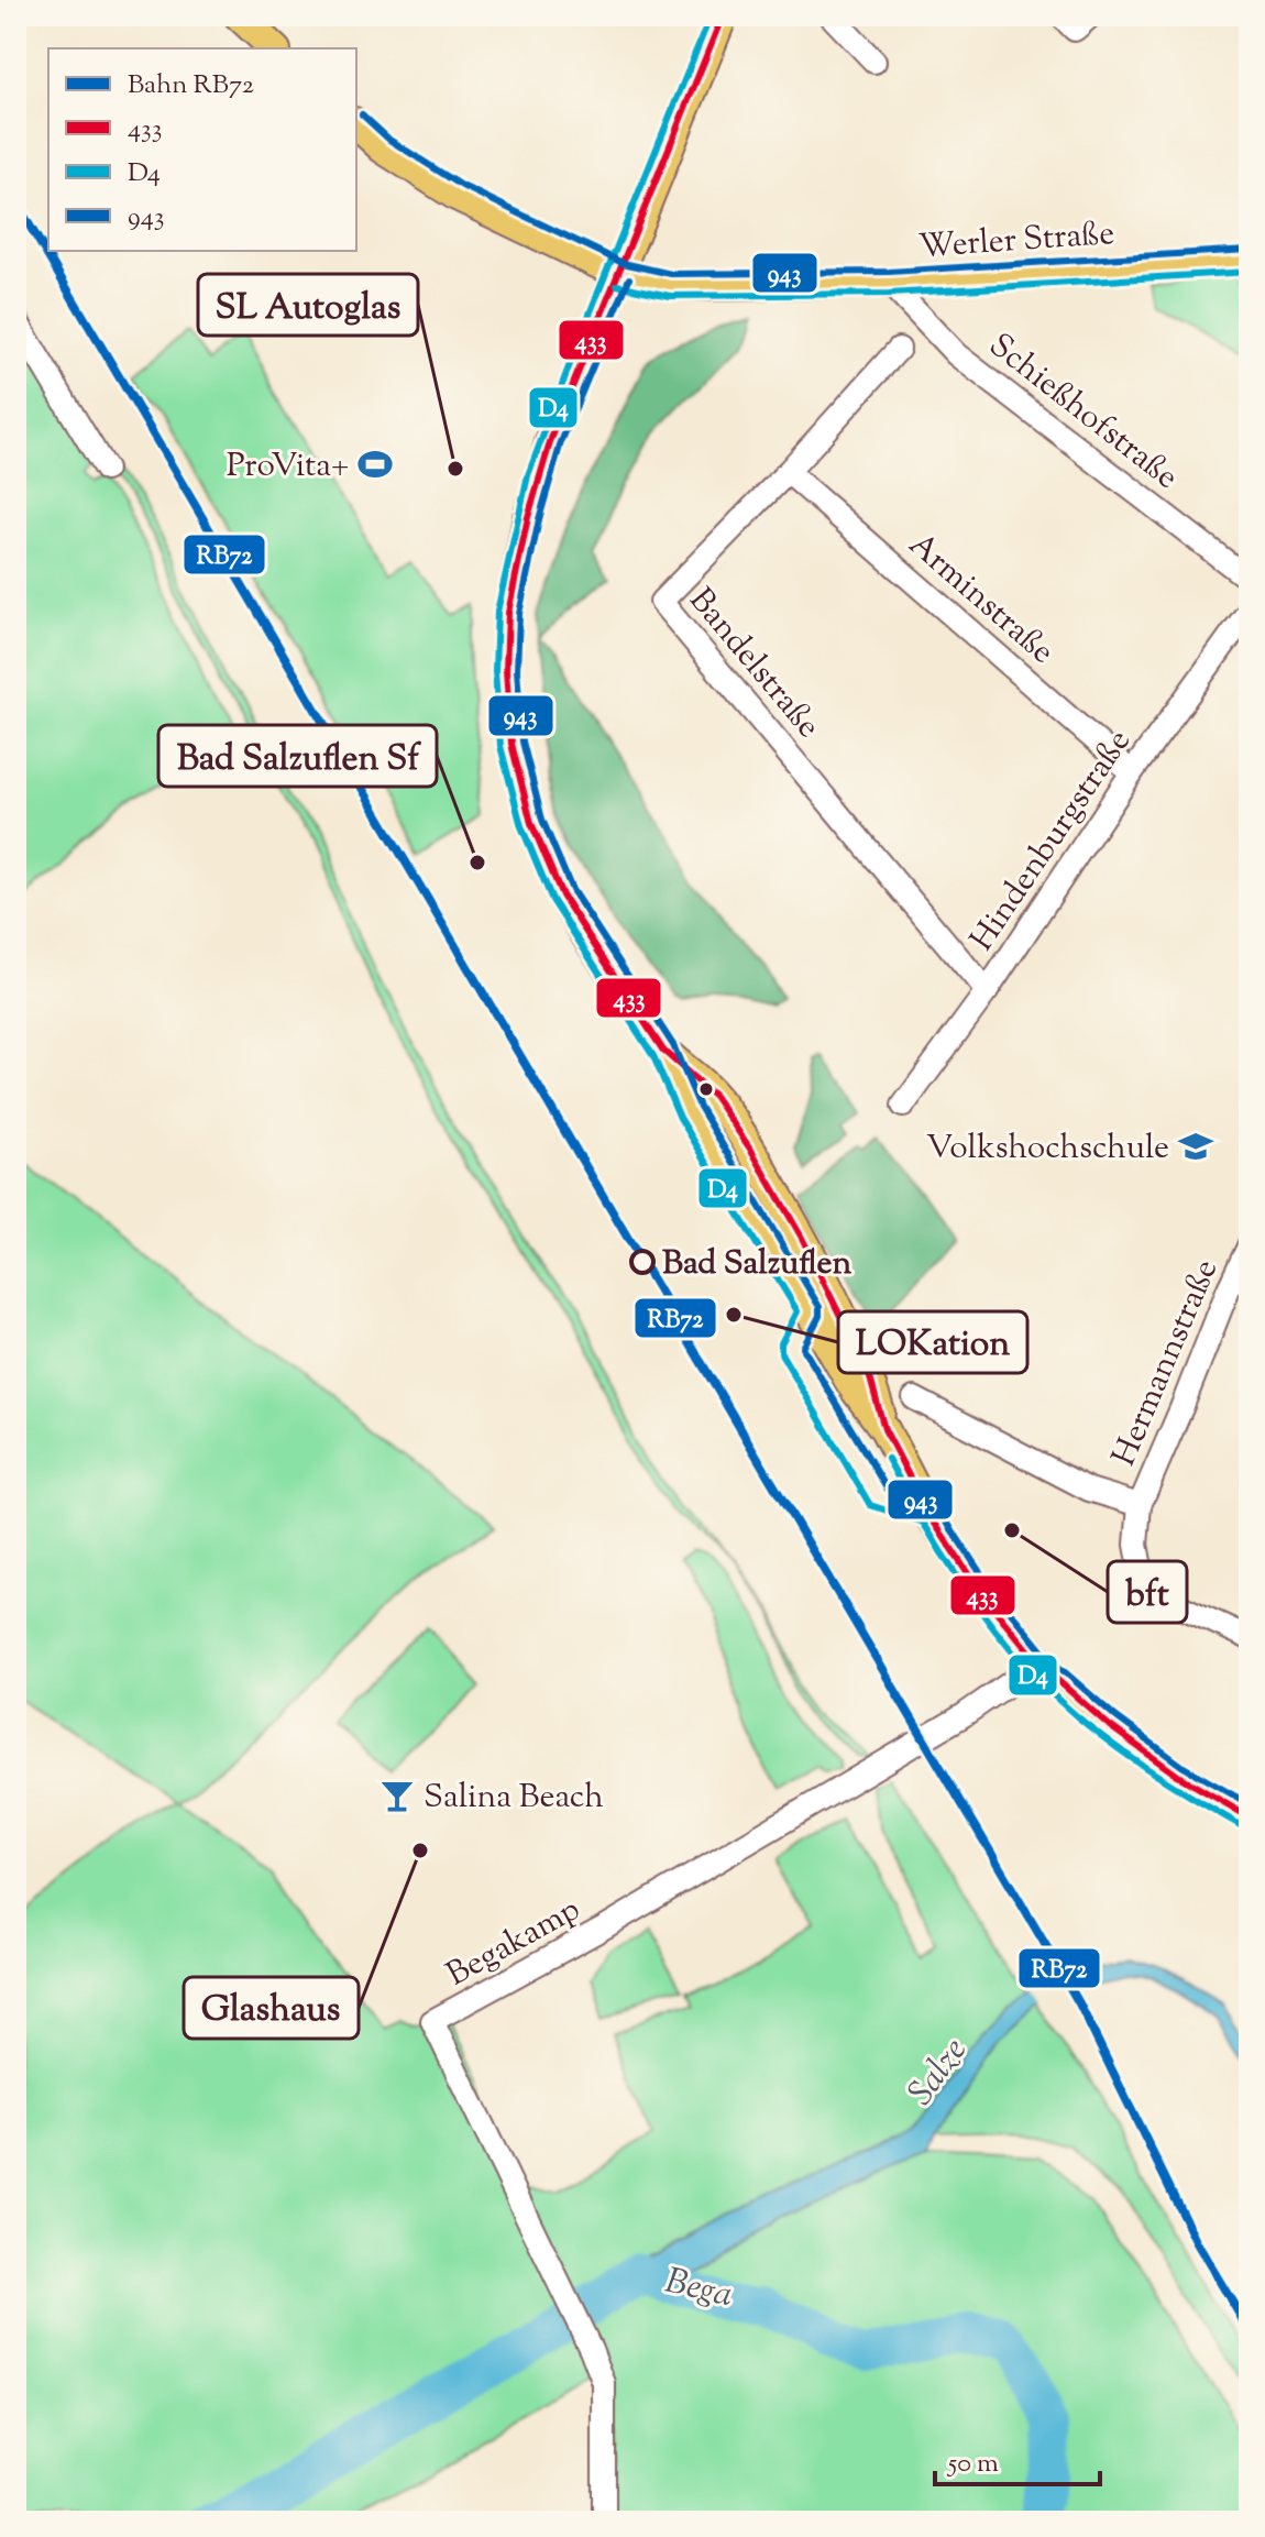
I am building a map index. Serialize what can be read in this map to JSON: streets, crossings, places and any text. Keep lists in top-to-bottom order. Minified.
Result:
{"streets":{"main road":["Werler Straße"],"street":["Schießhofstraße","Arminstraße","Bandelstraße","Hindenburgstraße","Hermannstraße","Begakamp"]},"crossings":[["Werler Straße","Schießhofstraße"],["Arminstraße","Bandelstraße"],["Arminstraße","Hindenburgstraße"],["Bandelstraße","Hindenburgstraße"]],"water":["Salze","Bega"],"places":{"sports":["ProVita+"],"other":["SL Autoglas","Bad Salzuflen Sf","Bad Salzuflen","LOKation","bft","Glashaus"],"school or university":["Volkshochschule"],"bar":["Salina Beach"]},"lines":["transit line 433","transit line D4","transit line 943","rail line RB72"],"legend":["Bahn RB72","433","D4","943"],"scale_bar":"50 m"}
